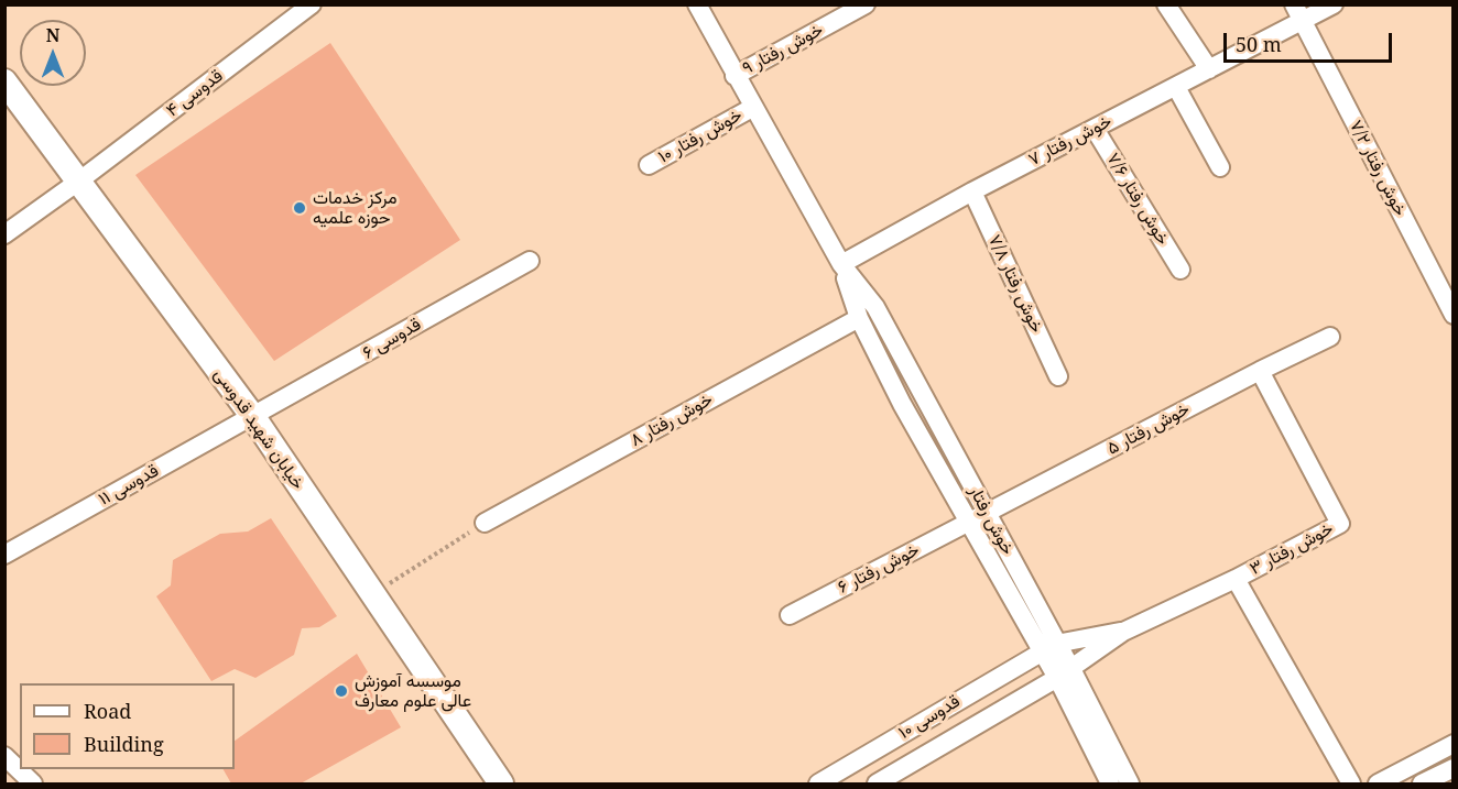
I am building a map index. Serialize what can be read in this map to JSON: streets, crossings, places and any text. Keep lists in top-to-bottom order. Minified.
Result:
{"streets":{"main road":["خیابان شهید قدوسی"],"street":["خوش رفتار ۹","قدوسی ۴","خوش رفتار ۱۰","خوش رفتار ۷","خوش رفتار ۷/۲","خوش رفتار ۷/۶","خوش رفتار ۷/۸","قدوسی ۶","خوش رفتار ۸","خوش رفتار ۵","قدوسی ۱۱","خوش رفتار","خوش رفتار ۳","خوش رفتار ۶","قدوسی ۱۰"]},"crossings":[["خوش رفتار ۹","خوش رفتار"],["قدوسی ۴","خیابان شهید قدوسی"],["خوش رفتار ۱۰","خوش رفتار"],["خوش رفتار ۷","خوش رفتار ۷/۲"],["خوش رفتار ۷","خوش رفتار ۷/۶"],["خوش رفتار ۷","خوش رفتار ۷/۸"],["خوش رفتار ۷","خوش رفتار"],["قدوسی ۶","خیابان شهید قدوسی"],["قدوسی ۶","قدوسی ۱۱"],["خوش رفتار ۸","خوش رفتار"],["خیابان شهید قدوسی","قدوسی ۱۱"],["خوش رفتار ۵","خوش رفتار"],["خوش رفتار ۵","خوش رفتار ۳"],["خوش رفتار ۵","خوش رفتار ۶"],["خوش رفتار","خوش رفتار ۶"],["خوش رفتار","قدوسی ۱۰"],["خوش رفتار ۳","قدوسی ۱۰"]],"places":["مرکز خدمات حوزه علمیه","موسسه آموزش عالی علوم معارف"],"legend":["Road","Building"],"scale_bar":"50 m","north":"top"}
